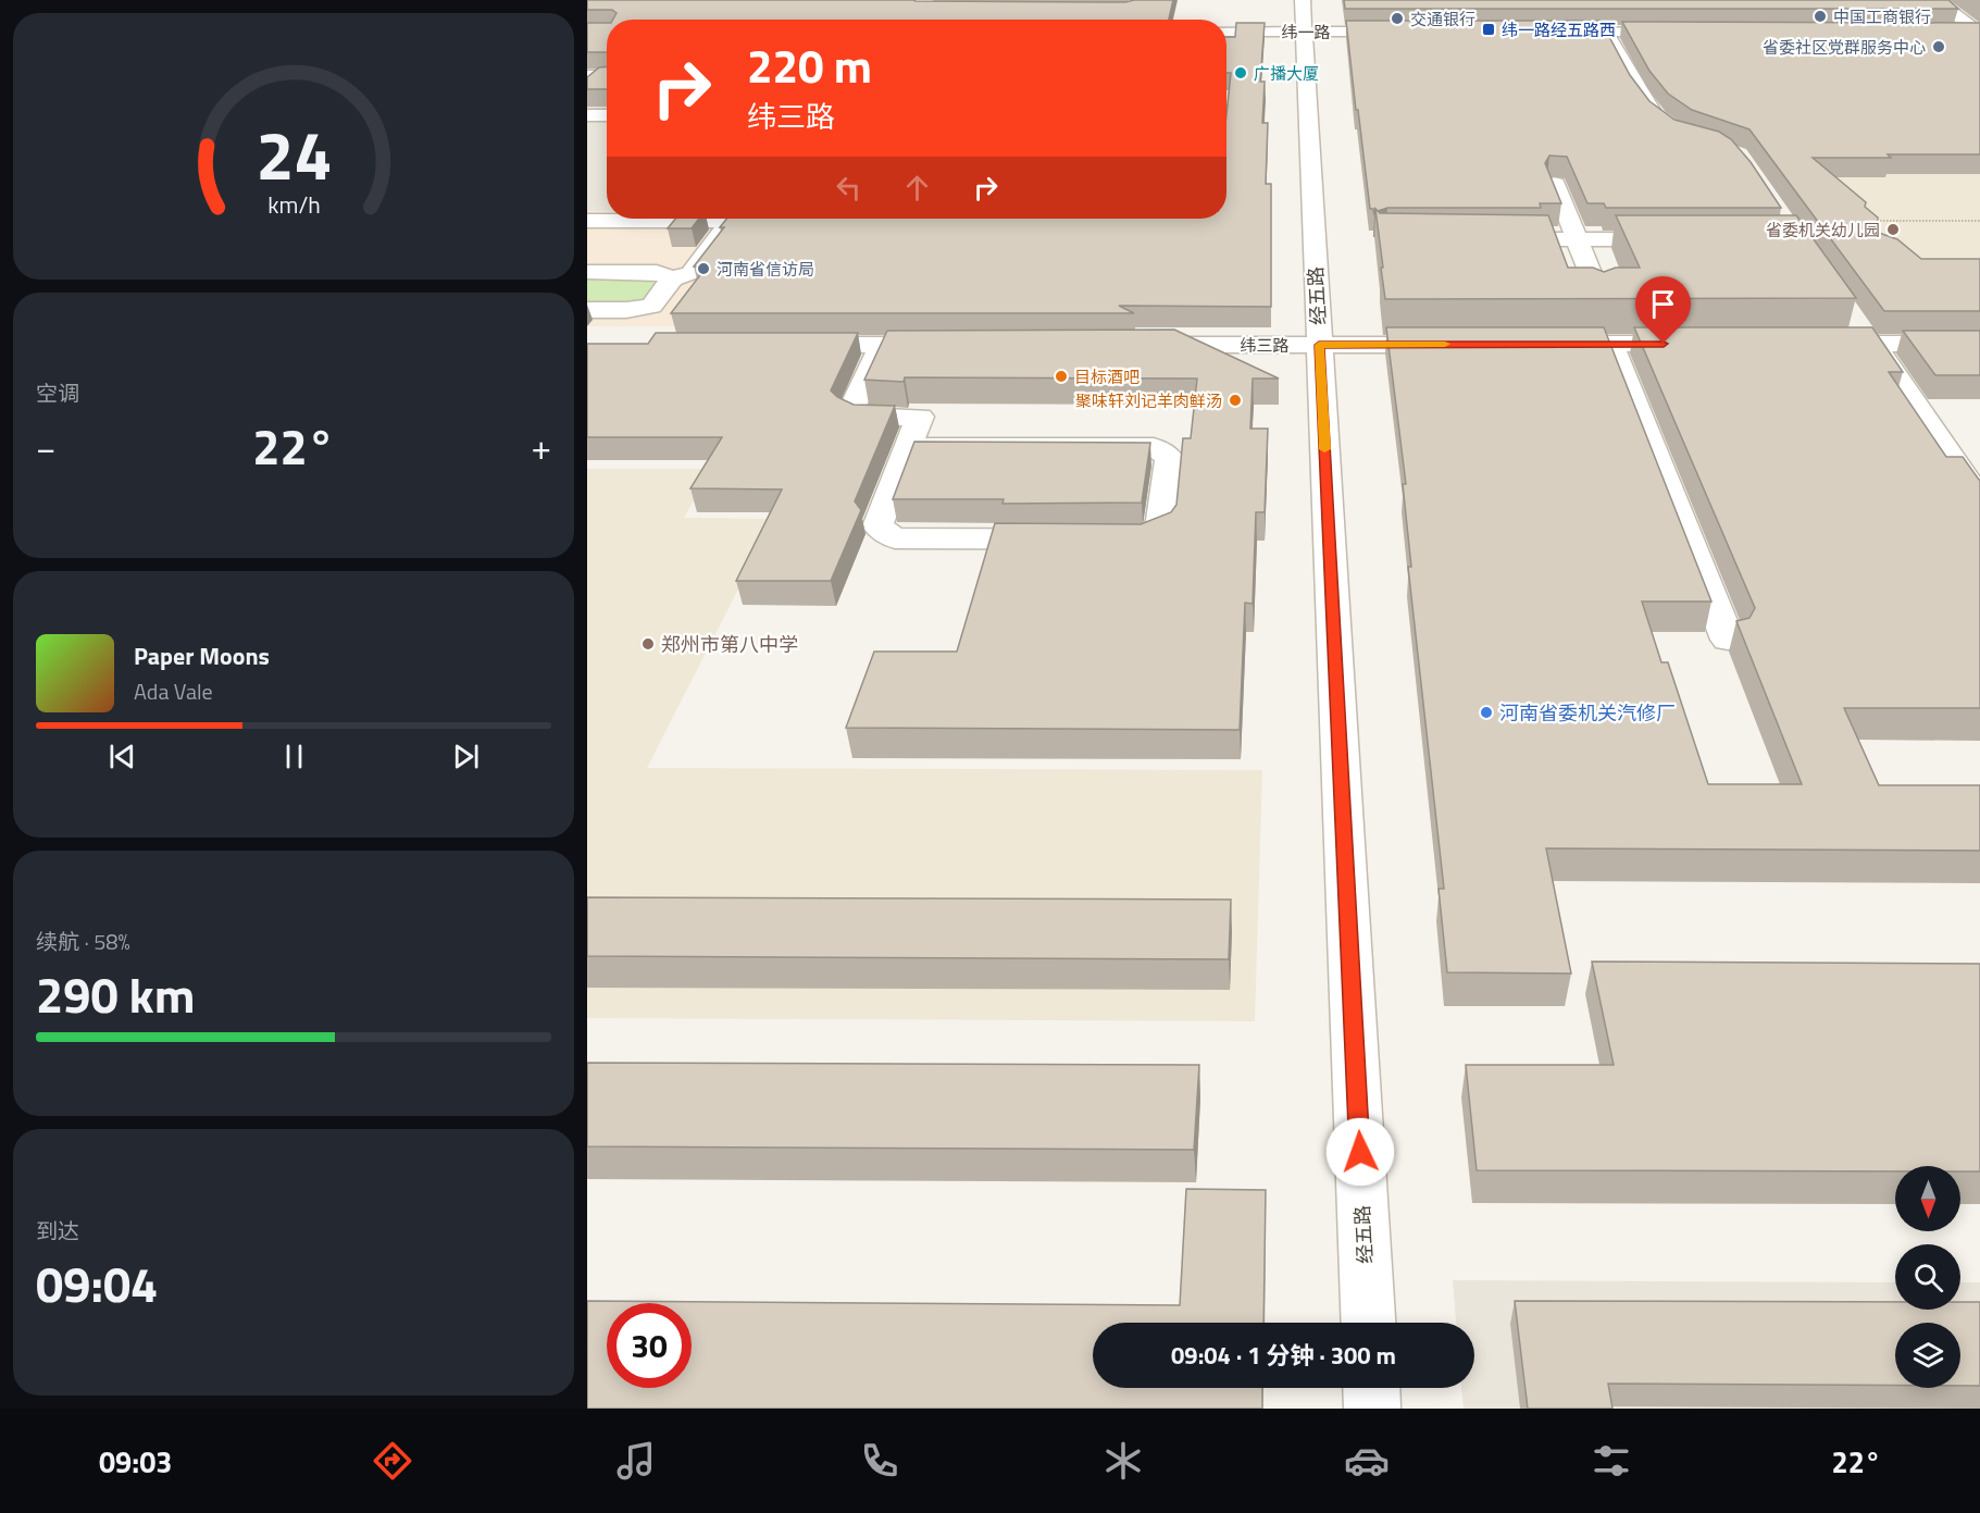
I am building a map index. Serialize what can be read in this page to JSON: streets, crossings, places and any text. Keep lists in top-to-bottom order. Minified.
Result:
{"streets":{"street":["纬一路","经五路","纬三路"]},"crossings":[["纬一路","经五路"],["经五路","纬三路"]],"places":{"other":["中国工商银行","交通银行","省委社区党群服务中心","广播大厦","省委机关幼儿园","河南省信访局","目标酒吧","聚味轩刘记羊肉鲜汤","郑州市第八中学","河南省委机关汽修厂"],"transit":["纬一路经五路西"]},"north":"bottom","page":{"turn":["220 m","纬三路"],"tile":["空调",["续航 · 58%","290 km"],["到达","09:04"]],"heat":["−","22°","+"],"song":["Paper Moons","Ada Vale"],"limit":"30","trip":"09:04 · 1 分钟 · 300 m","tabs":["09:03","22°"],"gauge":["24","km/h"]}}
